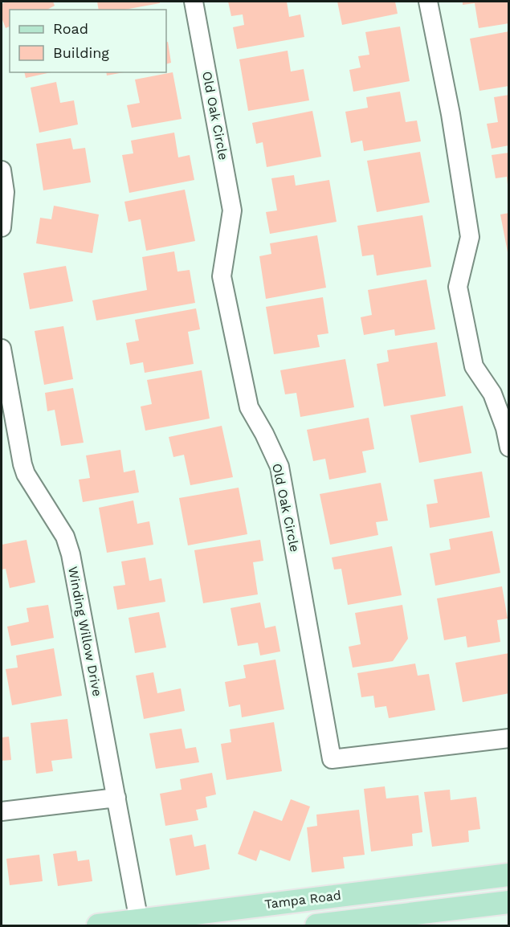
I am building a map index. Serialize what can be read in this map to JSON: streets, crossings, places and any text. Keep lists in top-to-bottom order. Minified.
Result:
{"streets":{"main road":["Tampa Road"],"street":["Old Oak Circle","Winding Willow Drive"]},"crossings":[["Winding Willow Drive","Tampa Road"]],"legend":["Road","Building"]}
